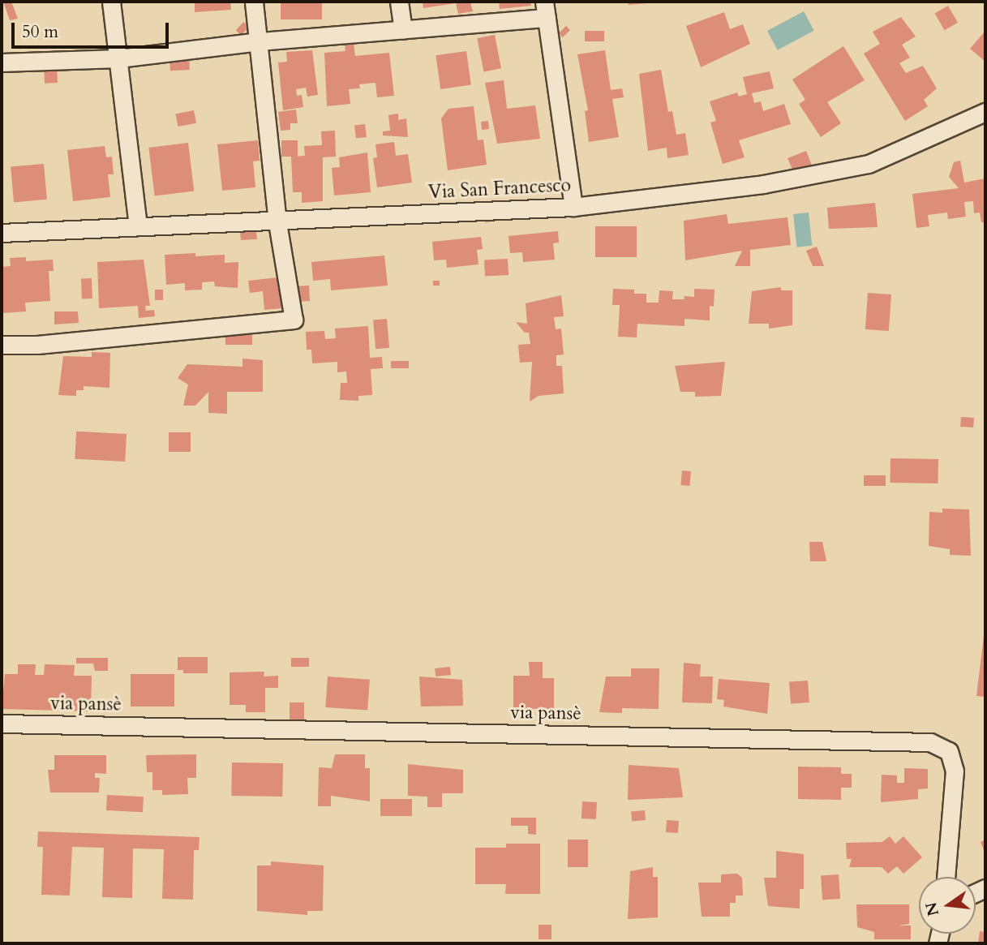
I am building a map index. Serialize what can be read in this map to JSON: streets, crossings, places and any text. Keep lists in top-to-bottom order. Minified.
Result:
{"streets":{"street":["Via San Francesco","via pansè"]},"scale_bar":"50 m","north":"left"}
